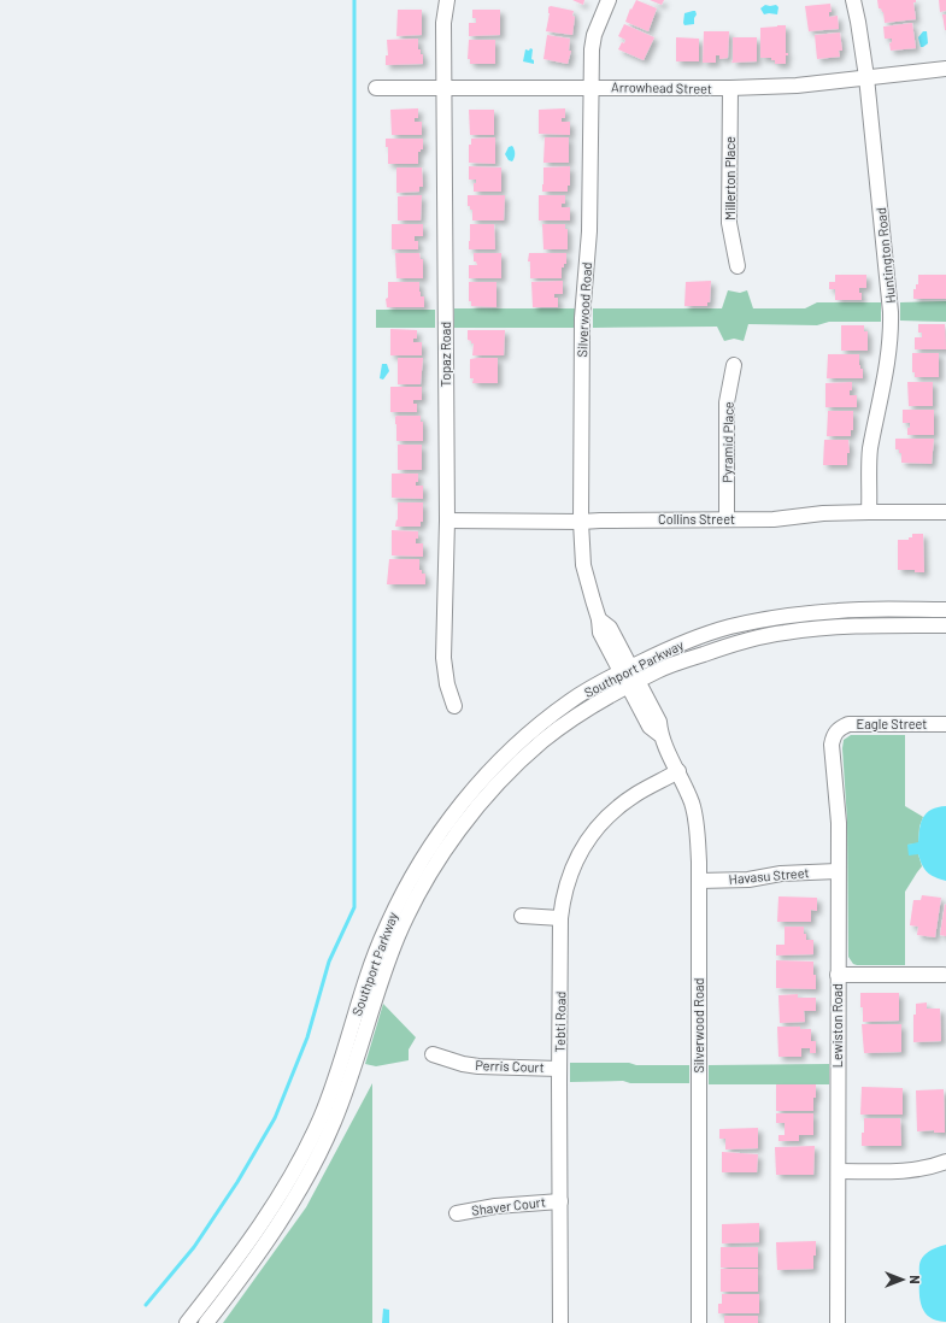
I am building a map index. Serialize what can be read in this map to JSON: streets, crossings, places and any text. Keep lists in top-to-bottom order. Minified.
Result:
{"streets":{"street":["Arrowhead Street","Millerton Place","Huntington Road","Silverwood Road","Topaz Road","Pyramid Place","Collins Street","Southport Parkway","Eagle Street","Havasu Street","Tebti Road","Lewiston Road","Perris Court","Shaver Court"]},"crossings":[["Arrowhead Street","Millerton Place"],["Arrowhead Street","Huntington Road"],["Arrowhead Street","Silverwood Road"],["Arrowhead Street","Topaz Road"],["Huntington Road","Collins Street"],["Silverwood Road","Collins Street"],["Silverwood Road","Southport Parkway"],["Silverwood Road","Havasu Street"],["Silverwood Road","Tebti Road"],["Topaz Road","Collins Street"],["Pyramid Place","Collins Street"],["Eagle Street","Lewiston Road"],["Havasu Street","Lewiston Road"],["Tebti Road","Perris Court"],["Tebti Road","Shaver Court"]],"north":"right"}
